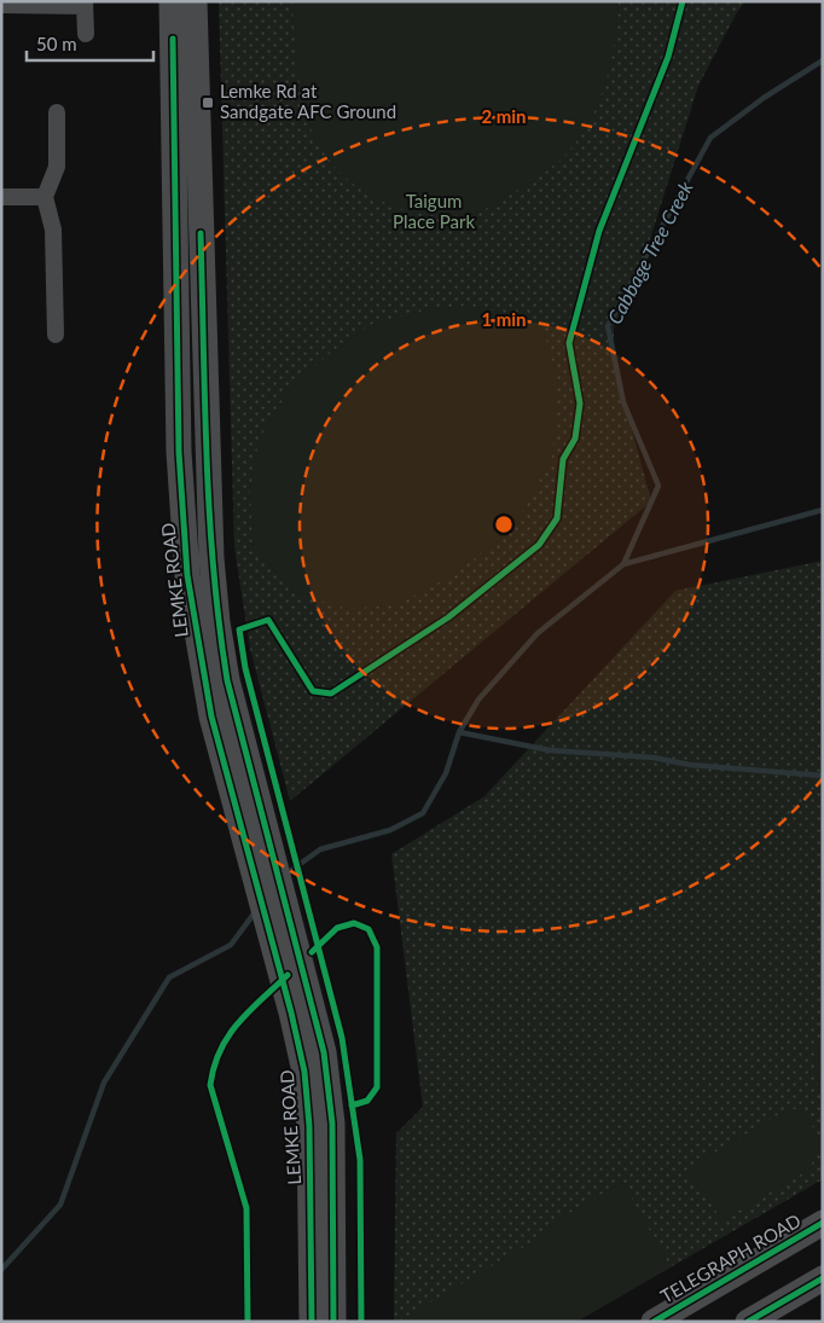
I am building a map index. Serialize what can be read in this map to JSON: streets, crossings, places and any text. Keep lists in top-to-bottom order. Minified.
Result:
{"streets":{"main road":["LEMKE ROAD","TELEGRAPH ROAD"]},"water":["Cabbage Tree Creek"],"parks":["Taigum Place Park"],"places":{"transit":["Lemke Rd at Sandgate AFC Ground"]},"scale_bar":"50 m","rings":["2 min","1 min"]}
